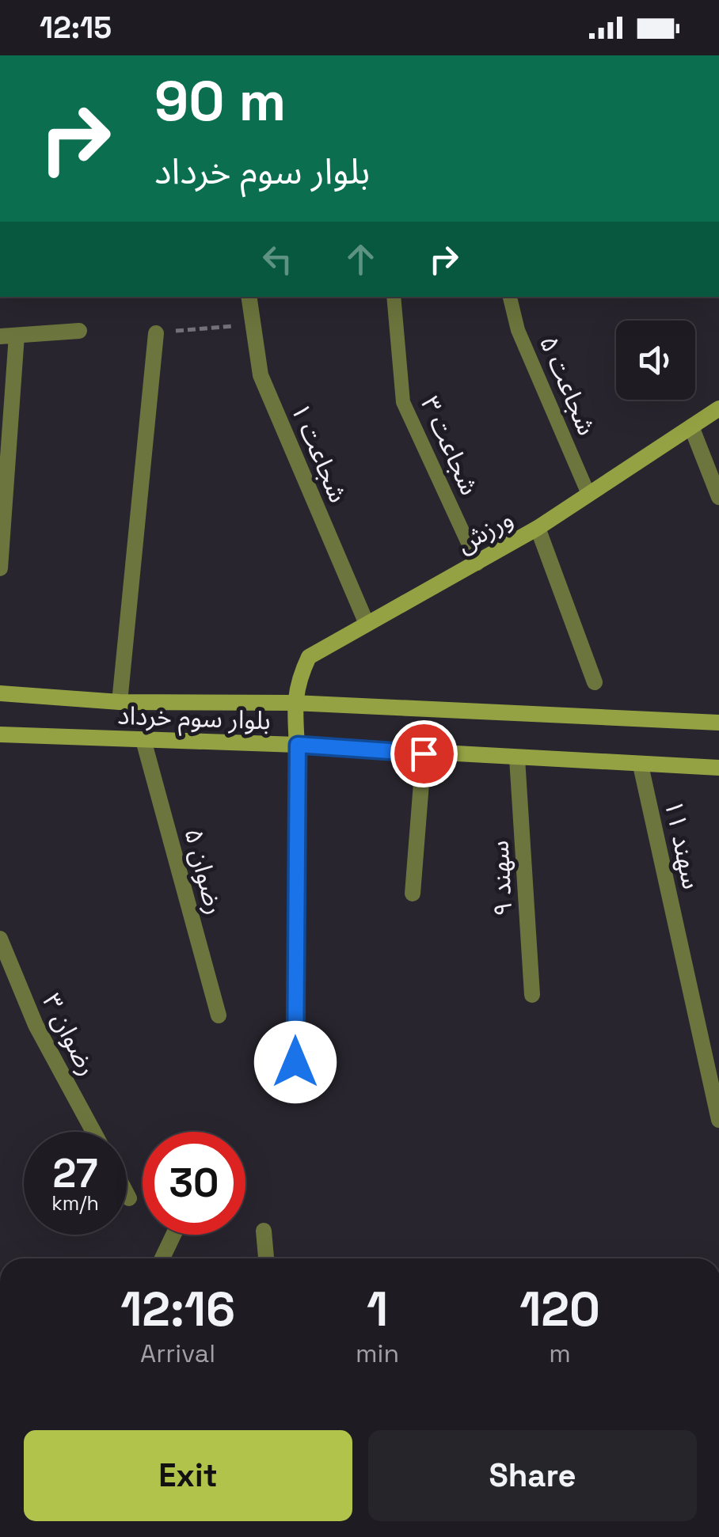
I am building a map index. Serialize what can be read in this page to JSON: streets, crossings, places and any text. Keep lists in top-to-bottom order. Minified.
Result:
{"streets":{"main road":["ورزش","بلوار سوم خرداد"],"street":["شجاعت ۱","سهند ۱۱","رضوان ۵","سهند ۹","رضوان ۳"],"lane":["شجاعت ۵","شجاعت ۳"]},"crossings":[["شجاعت ۵","ورزش"],["شجاعت ۳","ورزش"],["شجاعت ۱","ورزش"],["ورزش","بلوار سوم خرداد"],["بلوار سوم خرداد","سهند ۱۱"],["بلوار سوم خرداد","رضوان ۵"],["بلوار سوم خرداد","سهند ۹"]],"page":{"status":"12:15","turn":["90 m","بلوار سوم خرداد"],"speed":"27 km/h","limit":"30","eta":["12:16","Arrival","1","min","120","m"],"buttons":["Exit","Share"]}}
